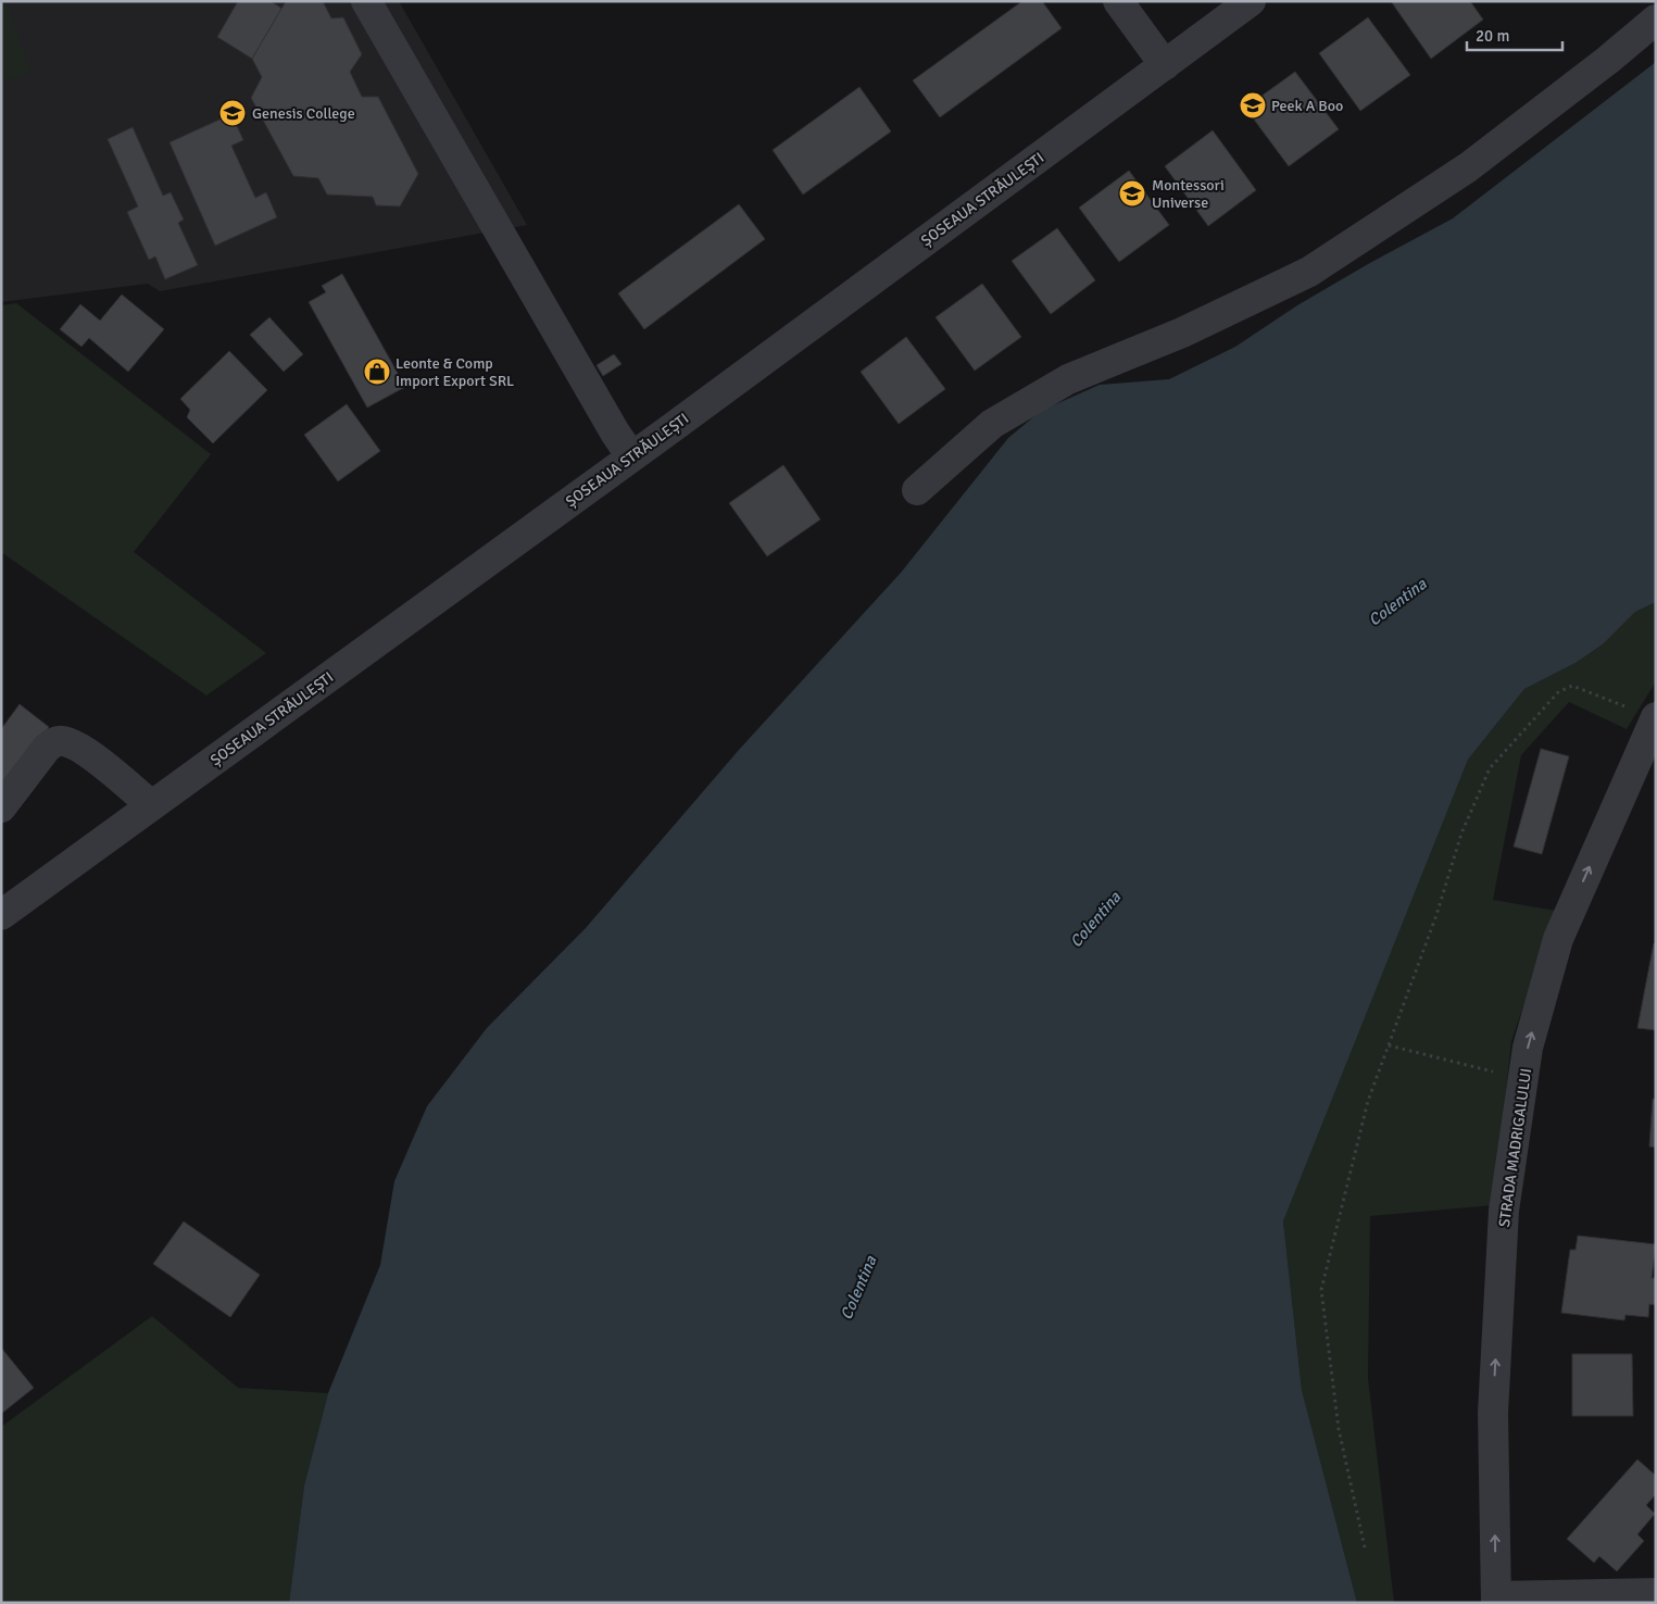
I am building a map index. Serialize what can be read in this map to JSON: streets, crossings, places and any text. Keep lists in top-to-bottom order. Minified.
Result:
{"streets":{"street":["ȘOSEAUA STRĂULEȘTI","STRADA MADRIGALULUI"]},"one_way":["STRADA MADRIGALULUI"],"water":["Colentina"],"places":{"school or university":["Peek A Boo","Genesis College","Montessori Universe"],"shop":["Leonte & Comp Import Export SRL"]},"scale_bar":"20 m"}
